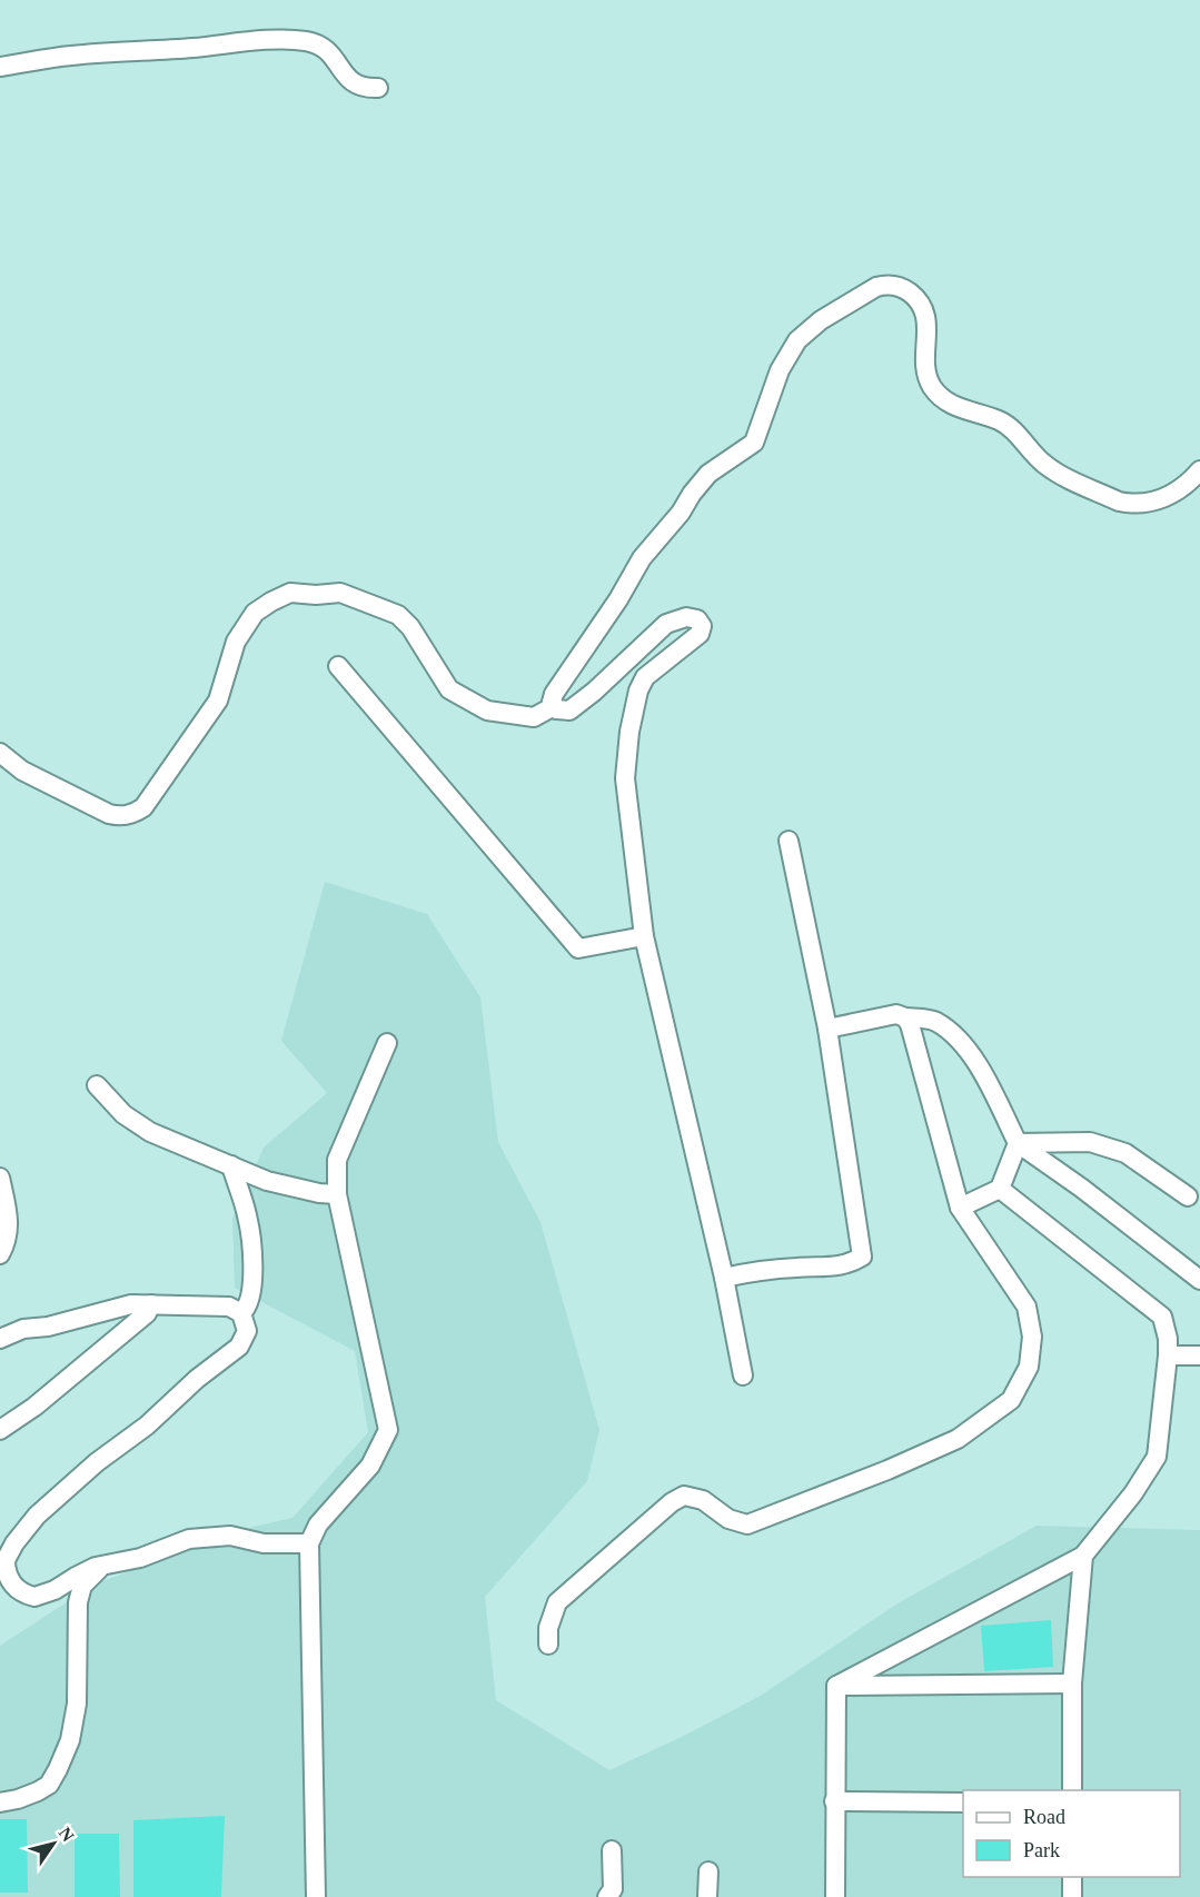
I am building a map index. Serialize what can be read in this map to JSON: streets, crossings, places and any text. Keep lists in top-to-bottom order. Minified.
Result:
{"legend":["Road","Park"],"north":"top right"}
